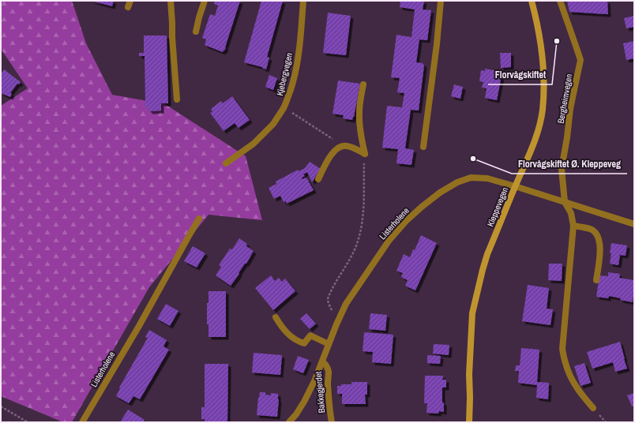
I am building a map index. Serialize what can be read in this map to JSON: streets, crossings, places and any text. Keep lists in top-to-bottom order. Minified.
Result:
{"streets":{"main road":["Kleppevegen"],"street":["Kjebergvegen","Bergheimvegen","Listerholene","Bakkegjerdet"]},"crossings":[["Kleppevegen","Listerholene"],["Listerholene","Bakkegjerdet"]],"places":["Florvågskiftet","Florvågskiftet Ø. Kleppeveg"]}
